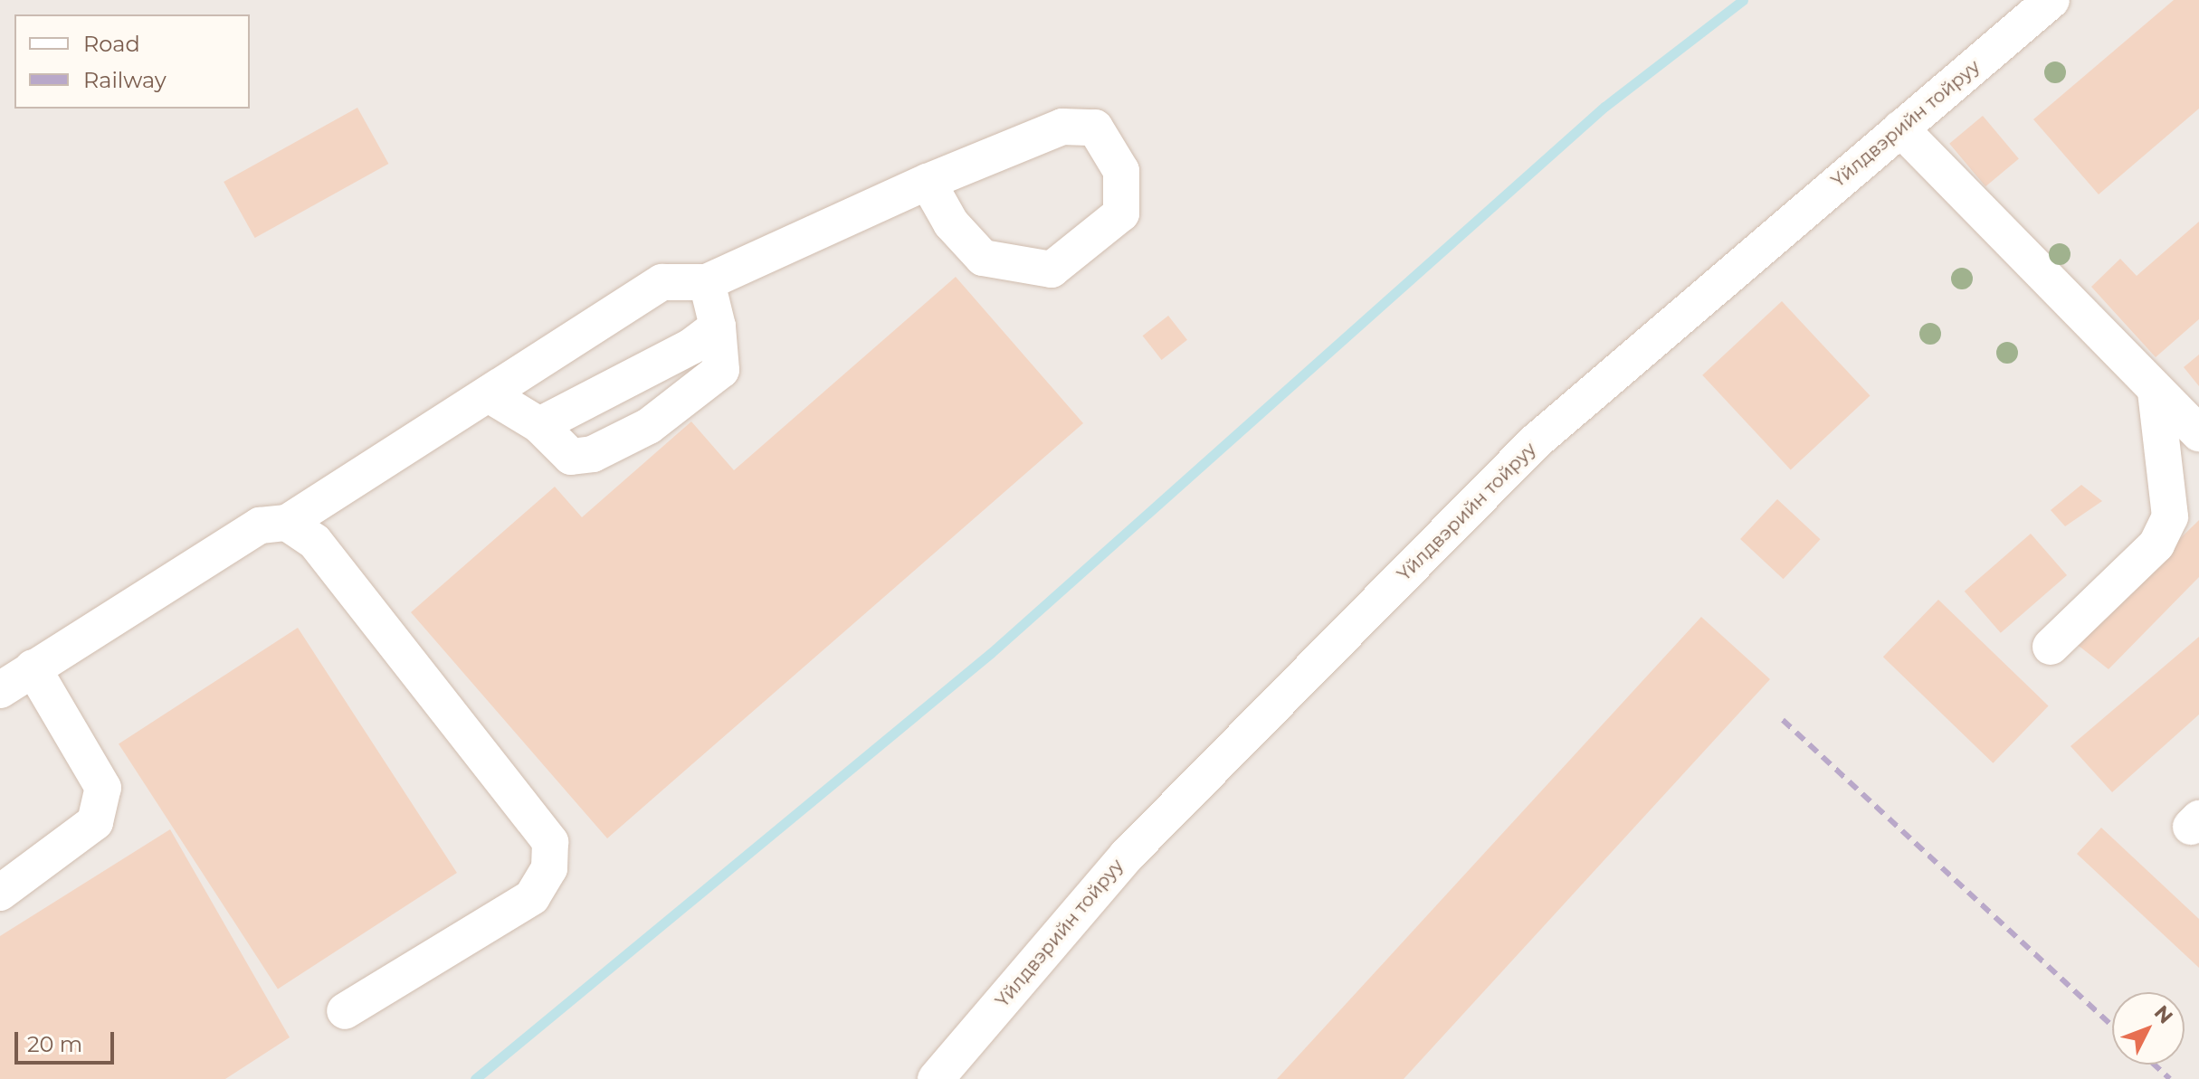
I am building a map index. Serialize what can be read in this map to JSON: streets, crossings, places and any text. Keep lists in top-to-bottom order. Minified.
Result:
{"streets":{"lane":["Үйлдвэрийн тойруу"]},"legend":["Road","Railway"],"scale_bar":"20 m","north":"top right"}
